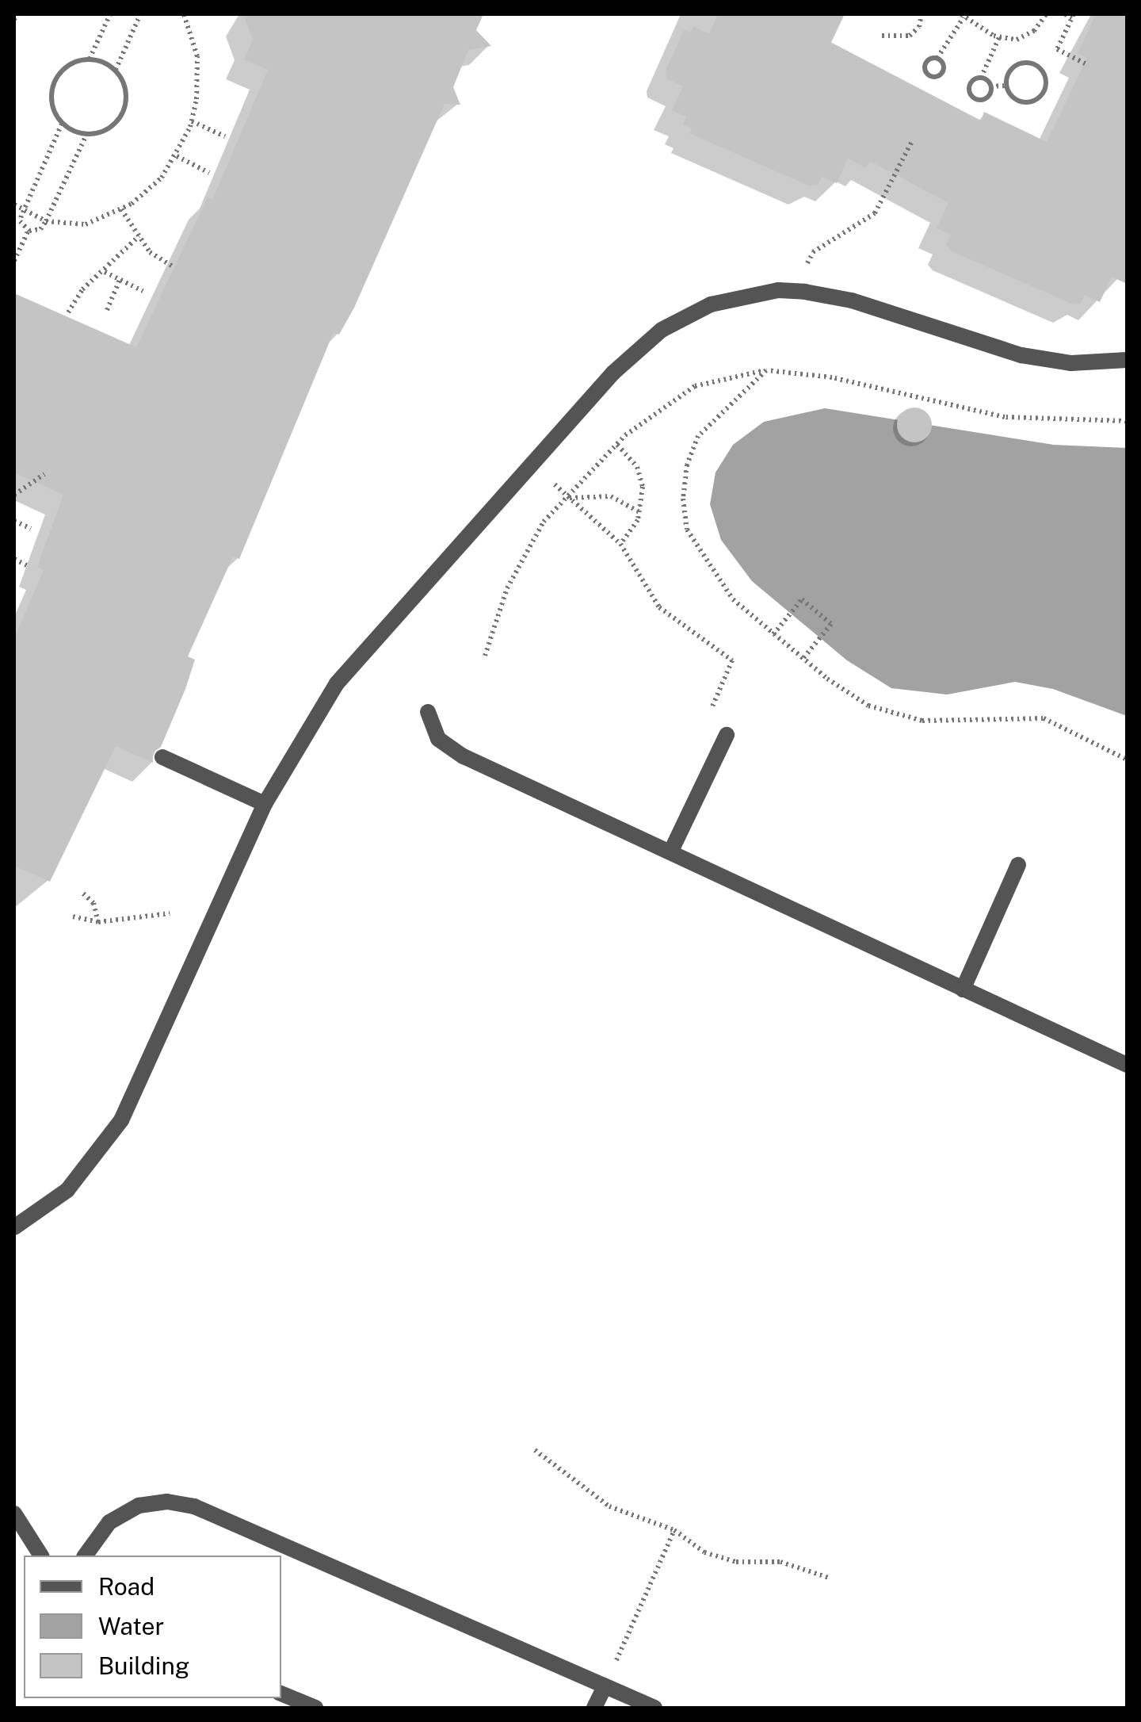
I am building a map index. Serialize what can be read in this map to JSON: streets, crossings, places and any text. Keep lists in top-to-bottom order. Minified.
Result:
{"legend":["Road","Water","Building"]}
